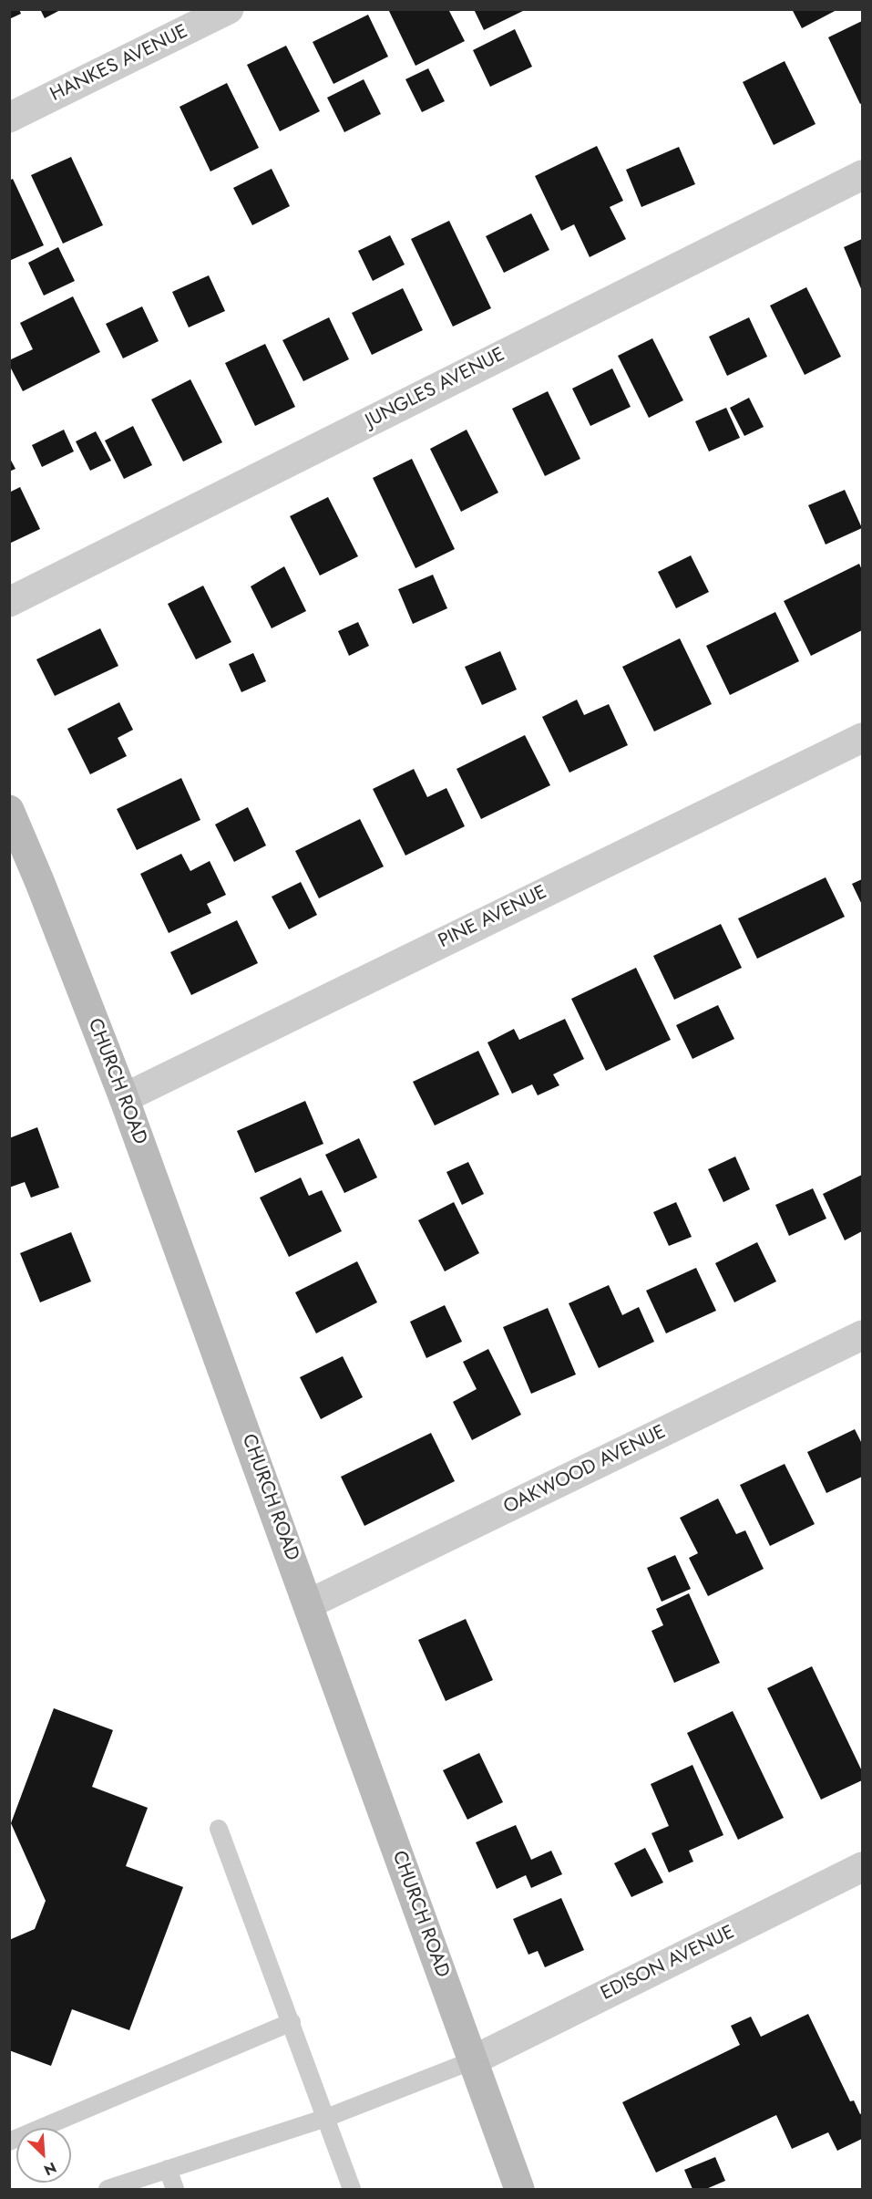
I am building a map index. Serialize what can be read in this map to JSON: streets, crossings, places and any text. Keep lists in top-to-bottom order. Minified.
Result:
{"streets":{"street":["HANKES AVENUE","JUNGLES AVENUE","PINE AVENUE","CHURCH ROAD","OAKWOOD AVENUE","EDISON AVENUE"]},"crossings":[["PINE AVENUE","CHURCH ROAD"],["CHURCH ROAD","OAKWOOD AVENUE"],["CHURCH ROAD","EDISON AVENUE"]],"north":"bottom right"}
